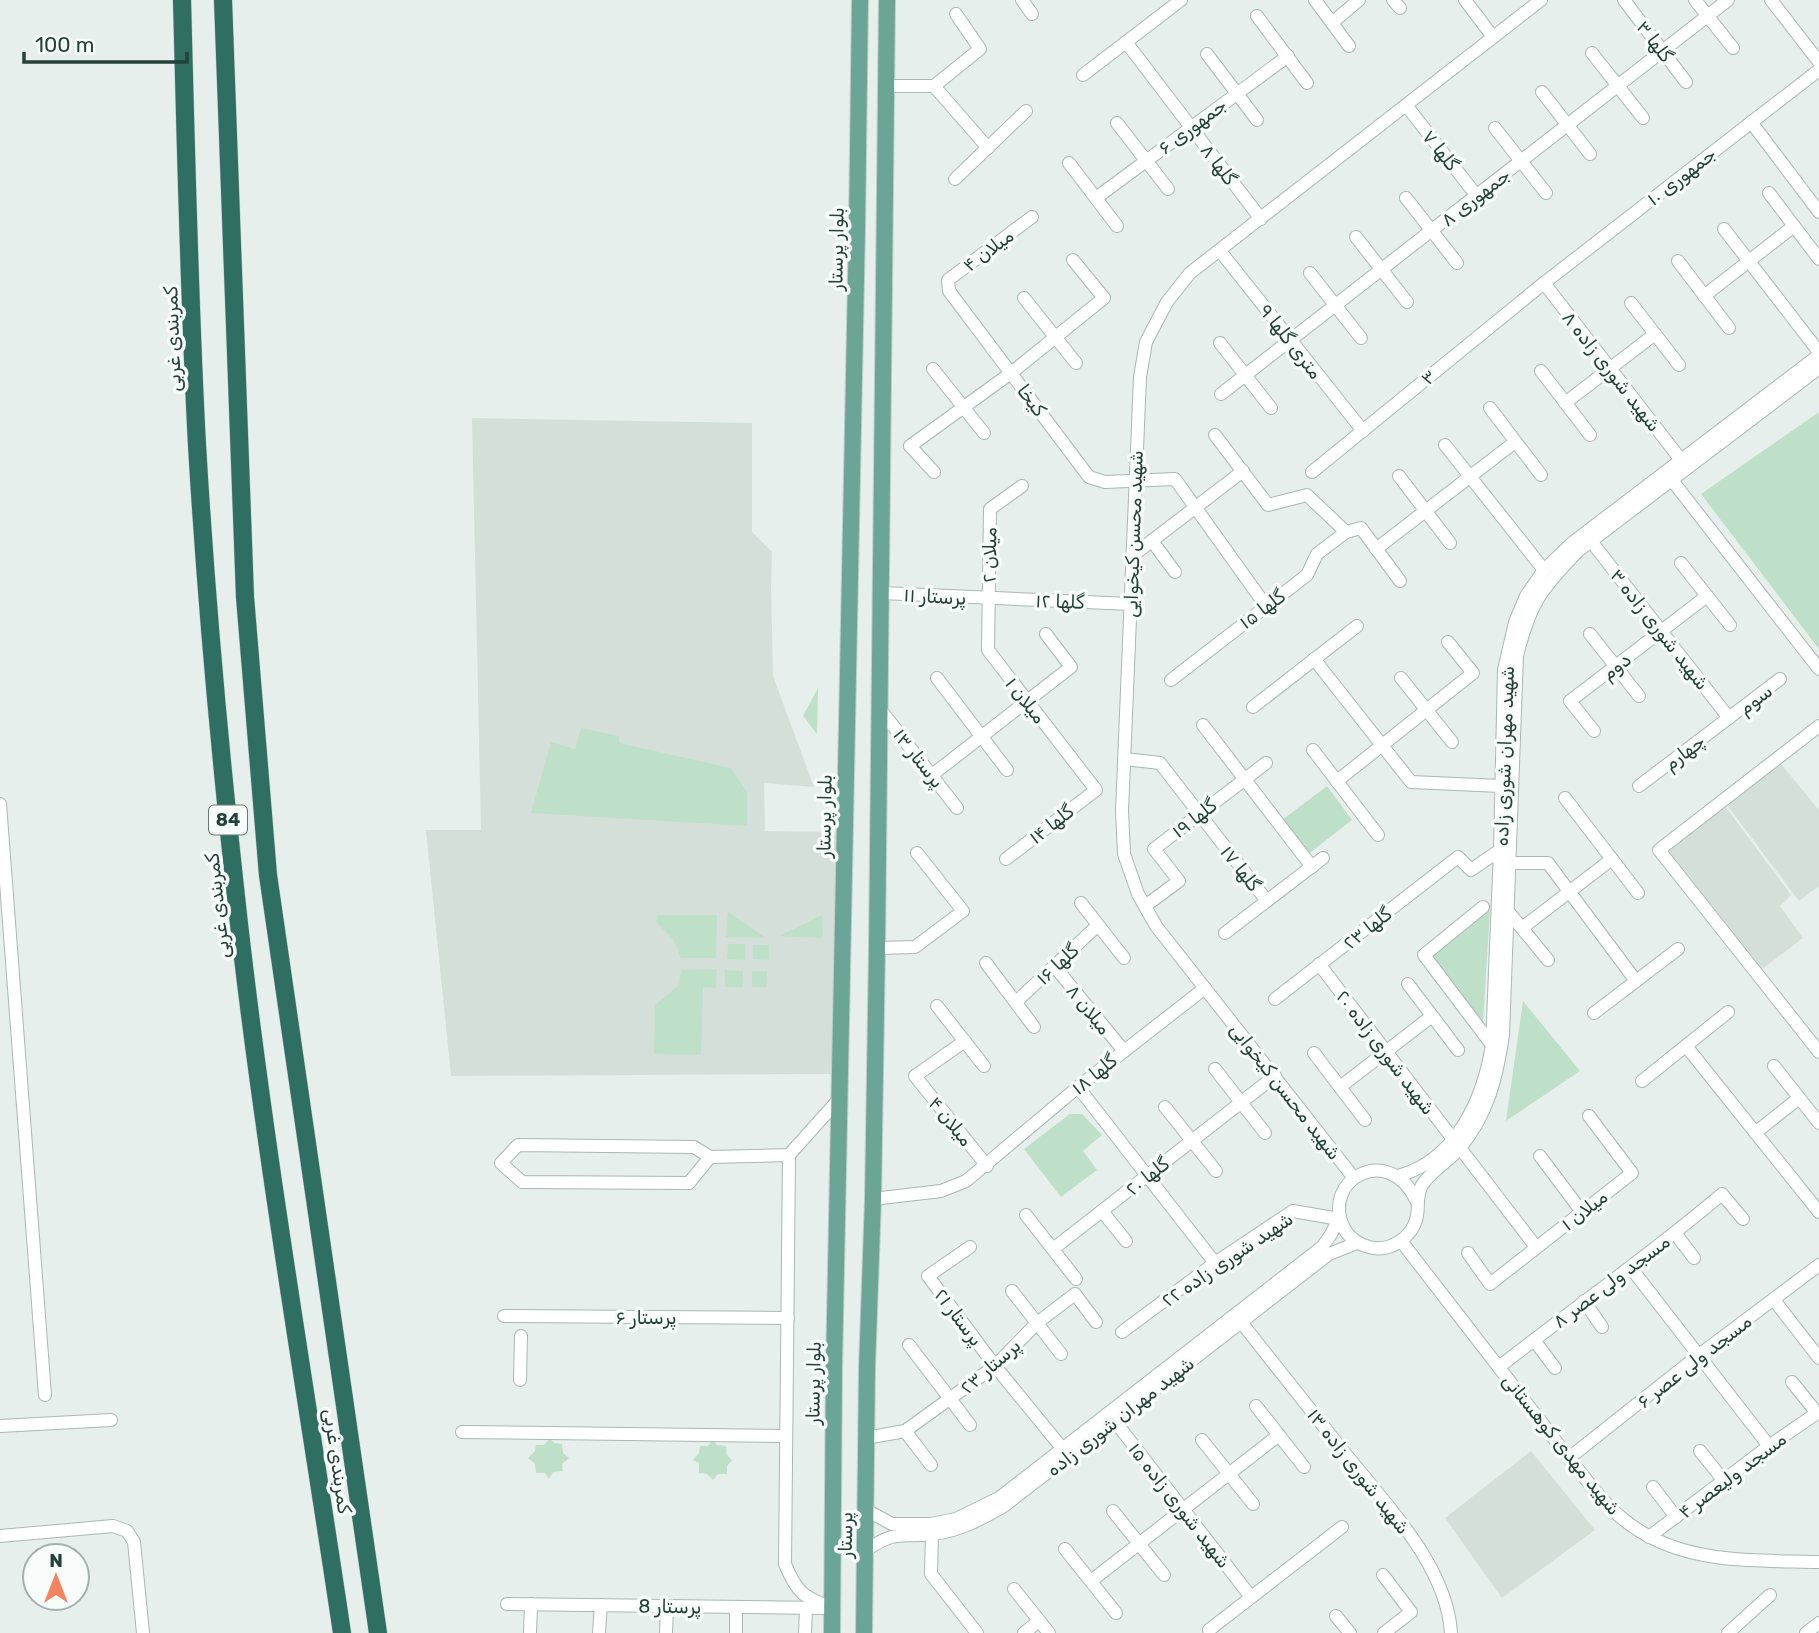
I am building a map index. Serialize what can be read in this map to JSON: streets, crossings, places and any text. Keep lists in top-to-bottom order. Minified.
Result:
{"streets":{"highway":["کمربندی غربی","84"],"main road":["بلوار پرستار","پرستار"],"street":["گلها ۳","جمهوری ۶","گلها ۷","گلها ۸","جمهوری ۱۰","جمهوری ۸","میلان ۴","۹ متری گلها","شهید شوری زاده ۸","۳","کیخا","شهید محسن کیخوایی","میلان ۲","پرستار ۱۱","گلها ۱۲","گلها ۱۵","شهید شوری زاده ۳","دوم","سوم","میلان ۱","چهارم","شهید مهران شوری زاده","پرستار ۱۳","گلها ۱۹","گلها ۱۴","گلها ۱۷","گلها ۲۳","گلها ۱۶","میلان ۸","شهید شوری زاده ۲۰","گلها ۱۸","گلها ۲۰","شهید شوری زاده ۲۲","مسجد ولی عصر ۸","پرستار ۶","پرستار ۲۱","مسجد ولی عصر ۶","پرستار ۲۳","شهید مهدی کوهستانی","شهید شوری زاده ۱۳","مسجد ولیعصر ۴","شهید شوری زاده ۱۵","پرستار 8"]},"crossings":[["گلها ۳","جمهوری ۸"],["جمهوری ۶","گلها ۸"],["گلها ۷","جمهوری ۸"],["گلها ۷","شهید محسن کیخوایی"],["گلها ۸","شهید محسن کیخوایی"],["جمهوری ۱۰","شهید شوری زاده ۸"],["جمهوری ۱۰","۳"],["جمهوری ۸","۹ متری گلها"],["بلوار پرستار","پرستار 8"],["میلان ۴","کیخا"],["میلان ۴","گلها ۱۸"],["۹ متری گلها","۳"],["۹ متری گلها","شهید محسن کیخوایی"],["شهید شوری زاده ۸","۳"],["شهید شوری زاده ۸","شهید مهران شوری زاده"],["کیخا","شهید محسن کیخوایی"],["شهید محسن کیخوایی","گلها ۱۲"],["شهید محسن کیخوایی","شهید مهران شوری زاده"],["شهید محسن کیخوایی","گلها ۱۹"],["شهید محسن کیخوایی","گلها ۱۷"],["شهید محسن کیخوایی","گلها ۱۸"],["شهید محسن کیخوایی","گلها ۲۰"],["شهید محسن کیخوایی","شهید شوری زاده ۲۲"],["شهید محسن کیخوایی","شهید مهدی کوهستانی"],["میلان ۲","پرستار ۱۱"],["میلان ۲","گلها ۱۲"],["میلان ۲","میلان ۱"],["پرستار ۱۱","گلها ۱۲"],["پرستار ۱۱","میلان ۱"],["گلها ۱۲","میلان ۱"],["شهید شوری زاده ۳","دوم"],["شهید شوری زاده ۳","سوم"],["شهید شوری زاده ۳","چهارم"],["شهید شوری زاده ۳","شهید مهران شوری زاده"],["سوم","چهارم"],["میلان ۱","گلها ۱۴"],["میلان ۱","شهید شوری زاده ۲۰"],["شهید مهران شوری زاده","گلها ۲۳"],["شهید مهران شوری زاده","شهید شوری زاده ۲۰"],["شهید مهران شوری زاده","شهید شوری زاده ۲۲"],["شهید مهران شوری زاده","شهید مهدی کوهستانی"],["شهید مهران شوری زاده","شهید شوری زاده ۱۳"],["شهید مهران شوری زاده","شهید شوری زاده ۱۵"],["شهید مهران شوری زاده","پرستار"],["گلها ۱۹","گلها ۱۷"],["گلها ۲۳","شهید شوری زاده ۲۰"],["گلها ۱۶","میلان ۸"],["میلان ۸","گلها ۱۸"],["شهید شوری زاده ۲۲","شهید مهدی کوهستانی"],["مسجد ولی عصر ۸","شهید مهدی کوهستانی"],["پرستار ۲۱","پرستار ۲۳"],["مسجد ولی عصر ۶","شهید مهدی کوهستانی"],["پرستار ۲۳","پرستار"],["شهید مهدی کوهستانی","مسجد ولیعصر ۴"]],"scale_bar":"100 m","north":"top"}
